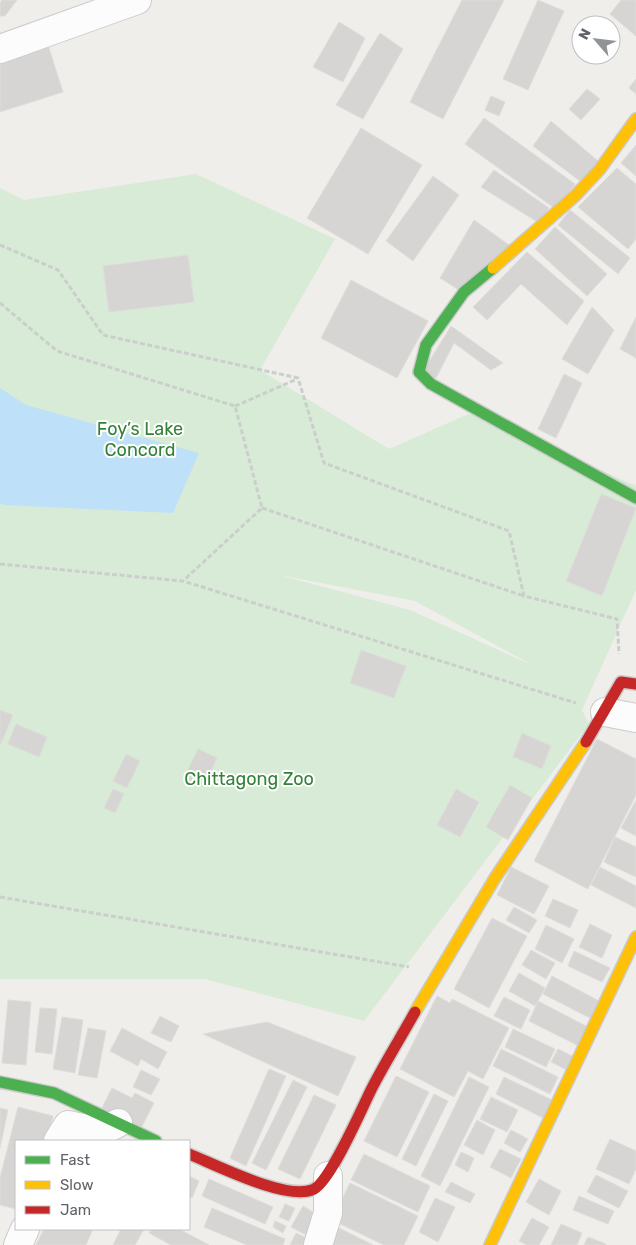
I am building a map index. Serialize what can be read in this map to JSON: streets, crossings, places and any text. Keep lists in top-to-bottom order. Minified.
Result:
{"parks":["Foy’s Lake Concord","Chittagong Zoo"],"legend":["Fast","Slow","Jam"],"north":"top left"}
